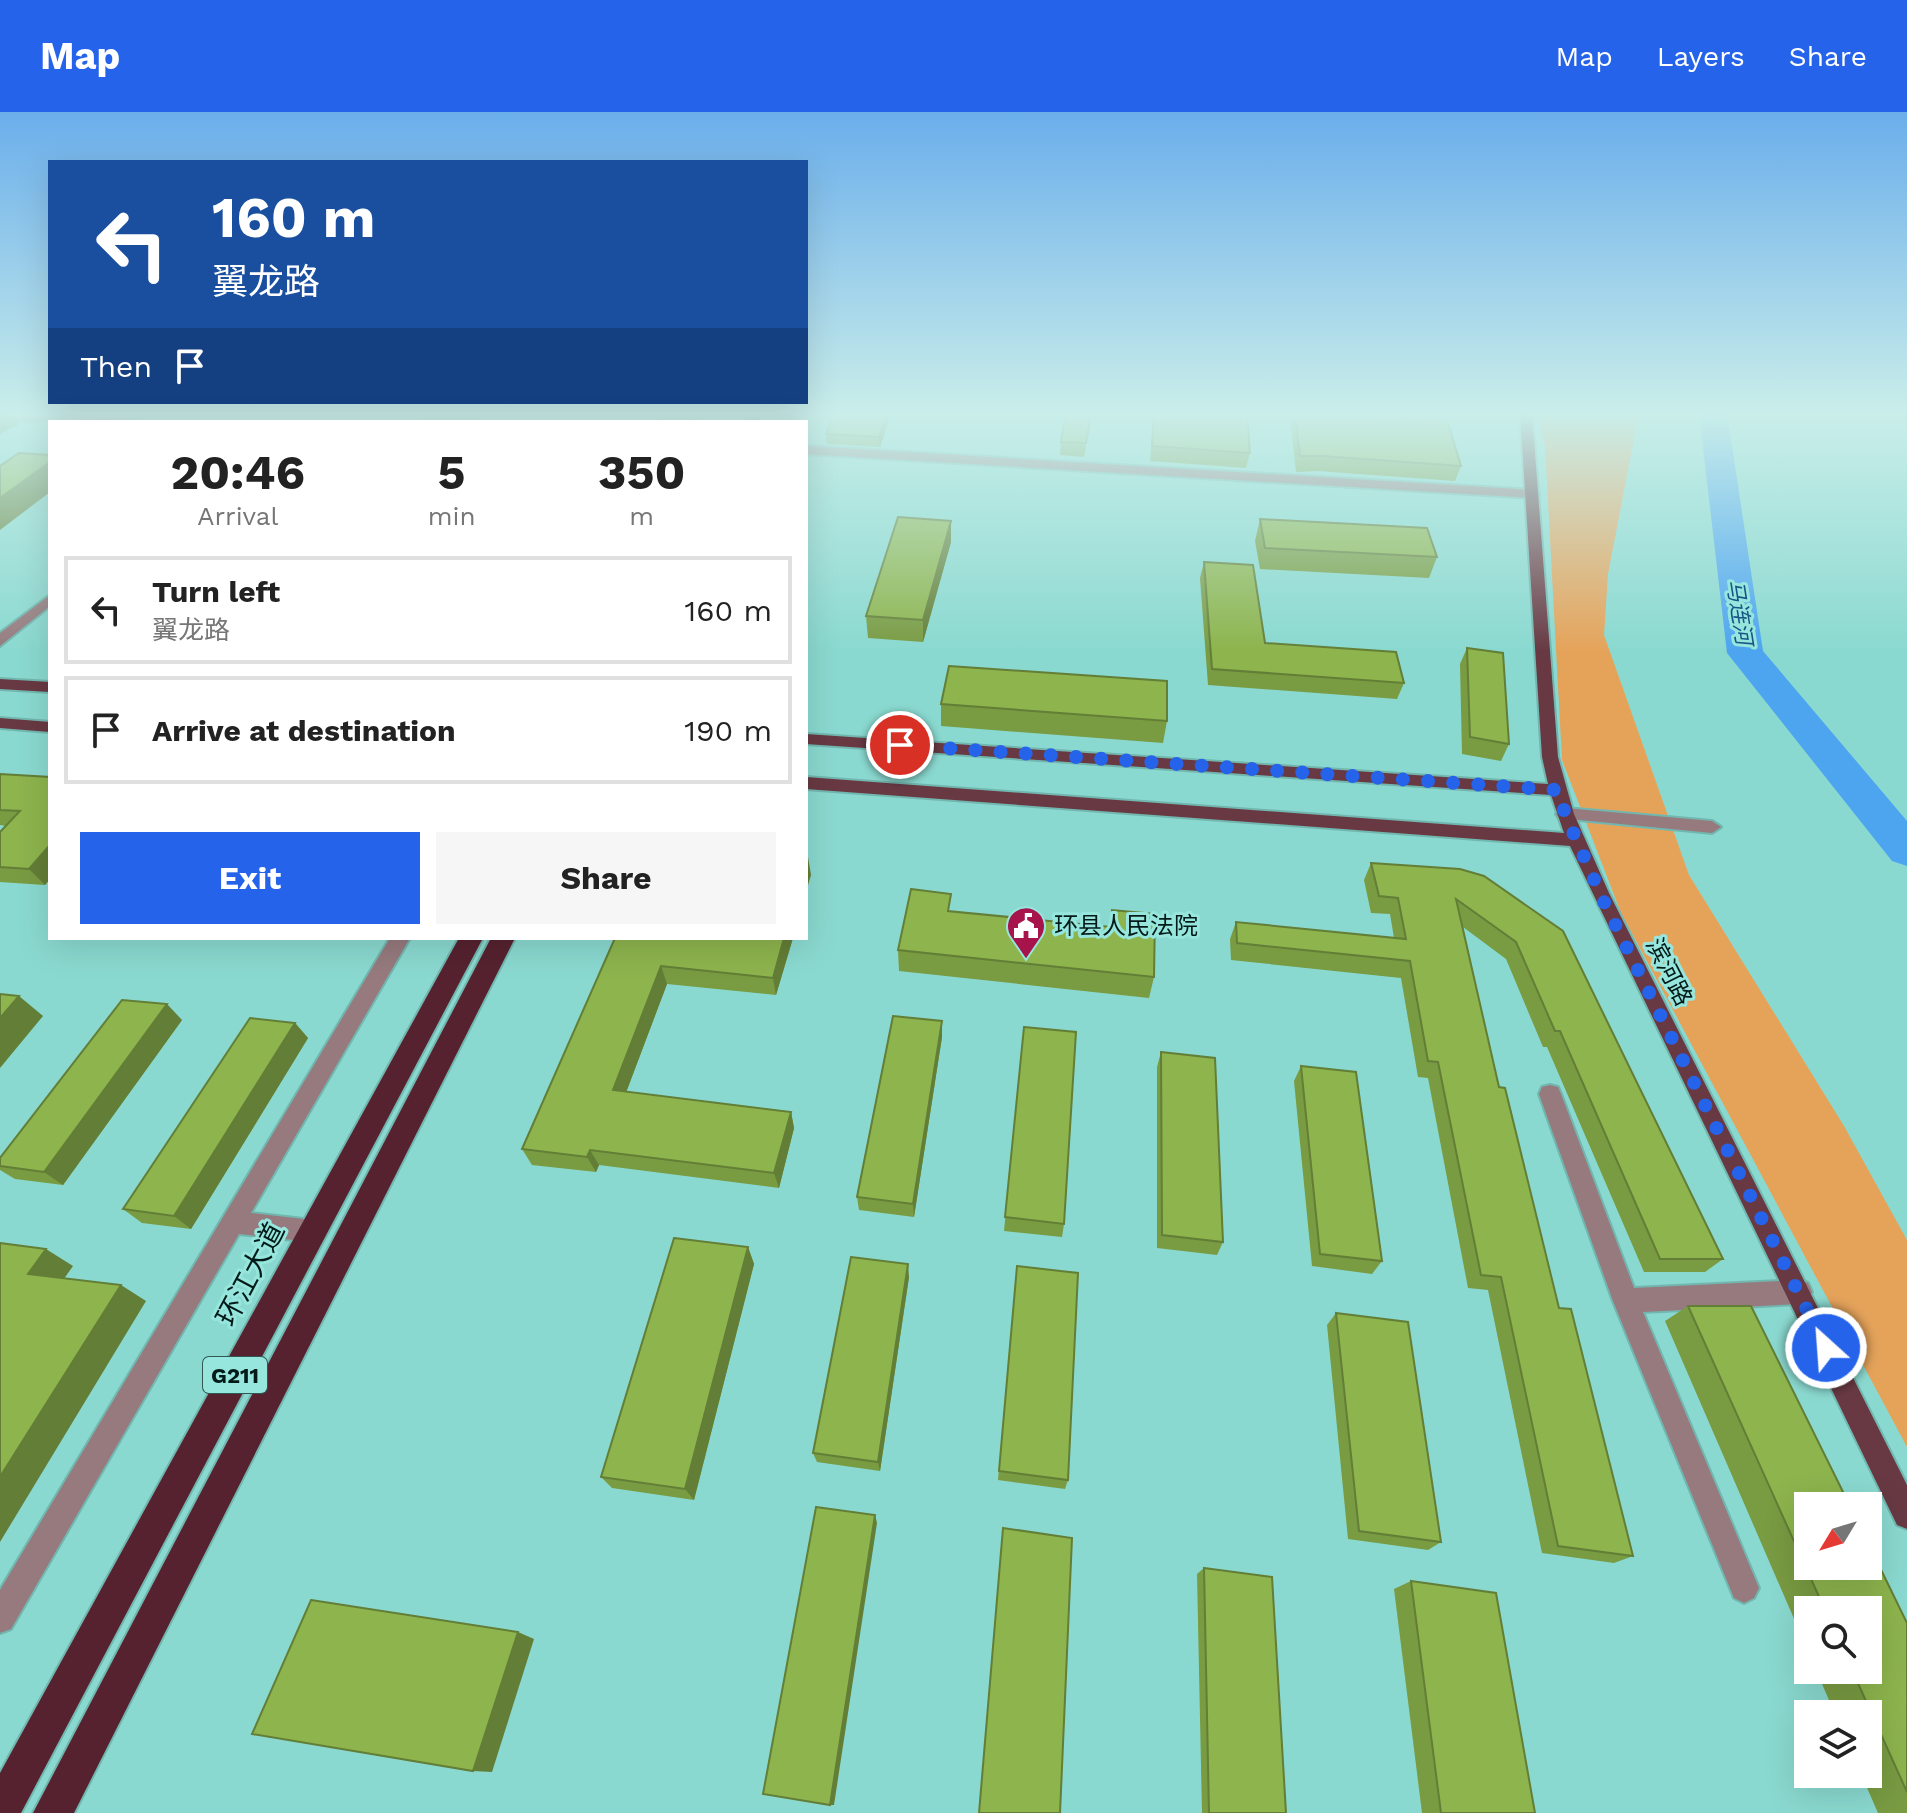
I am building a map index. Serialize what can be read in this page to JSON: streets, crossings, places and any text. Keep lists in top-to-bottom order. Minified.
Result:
{"streets":{"highway":["环江大道","G211"],"main road":["滨河路"]},"water":["马连河"],"places":{"public building":["环县人民法院"]},"north":"bottom left","page":{"header":"Map","nav":["Map","Layers","Share"],"turn":["160 m","翼龙路"],"then":"Then","eta":["20:46","Arrival","5","min","350","m"],"list":[{"name":"Turn left","note":"翼龙路","value":"160 m"},{"name":"Arrive at destination","value":"190 m"}],"buttons":["Exit","Share"]}}
